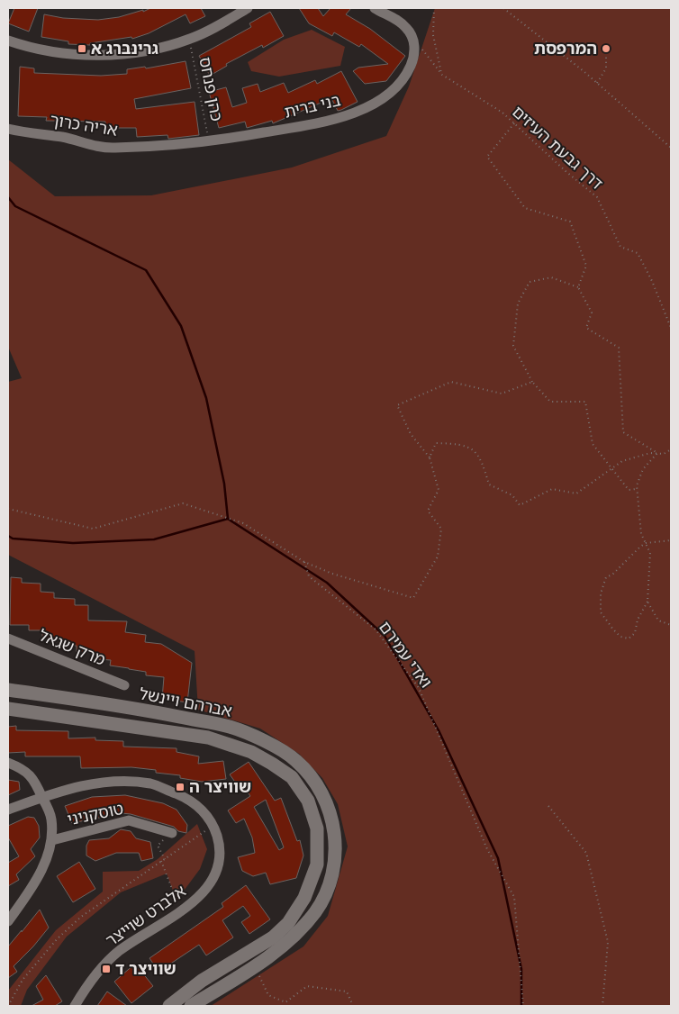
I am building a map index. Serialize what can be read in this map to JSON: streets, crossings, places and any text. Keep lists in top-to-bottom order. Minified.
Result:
{"streets":{"main road":["אברהם ויינשל"],"street":["בני ברית","אריה כרוך","מרק שגאל","טוסקניני","אלברט שוייצר"],"path":["כהן פנחס","דרך גבעת העיזים","ואדי עמירם"]},"crossings":[["כהן פנחס","בני ברית"],["כהן פנחס","אריה כרוך"],["בני ברית","אריה כרוך"],["בני ברית","דרך גבעת העיזים"]],"places":{"transit":["גרינברג א","שוויצר ה","שוויצר ד"],"other":["המרפסת"]}}
